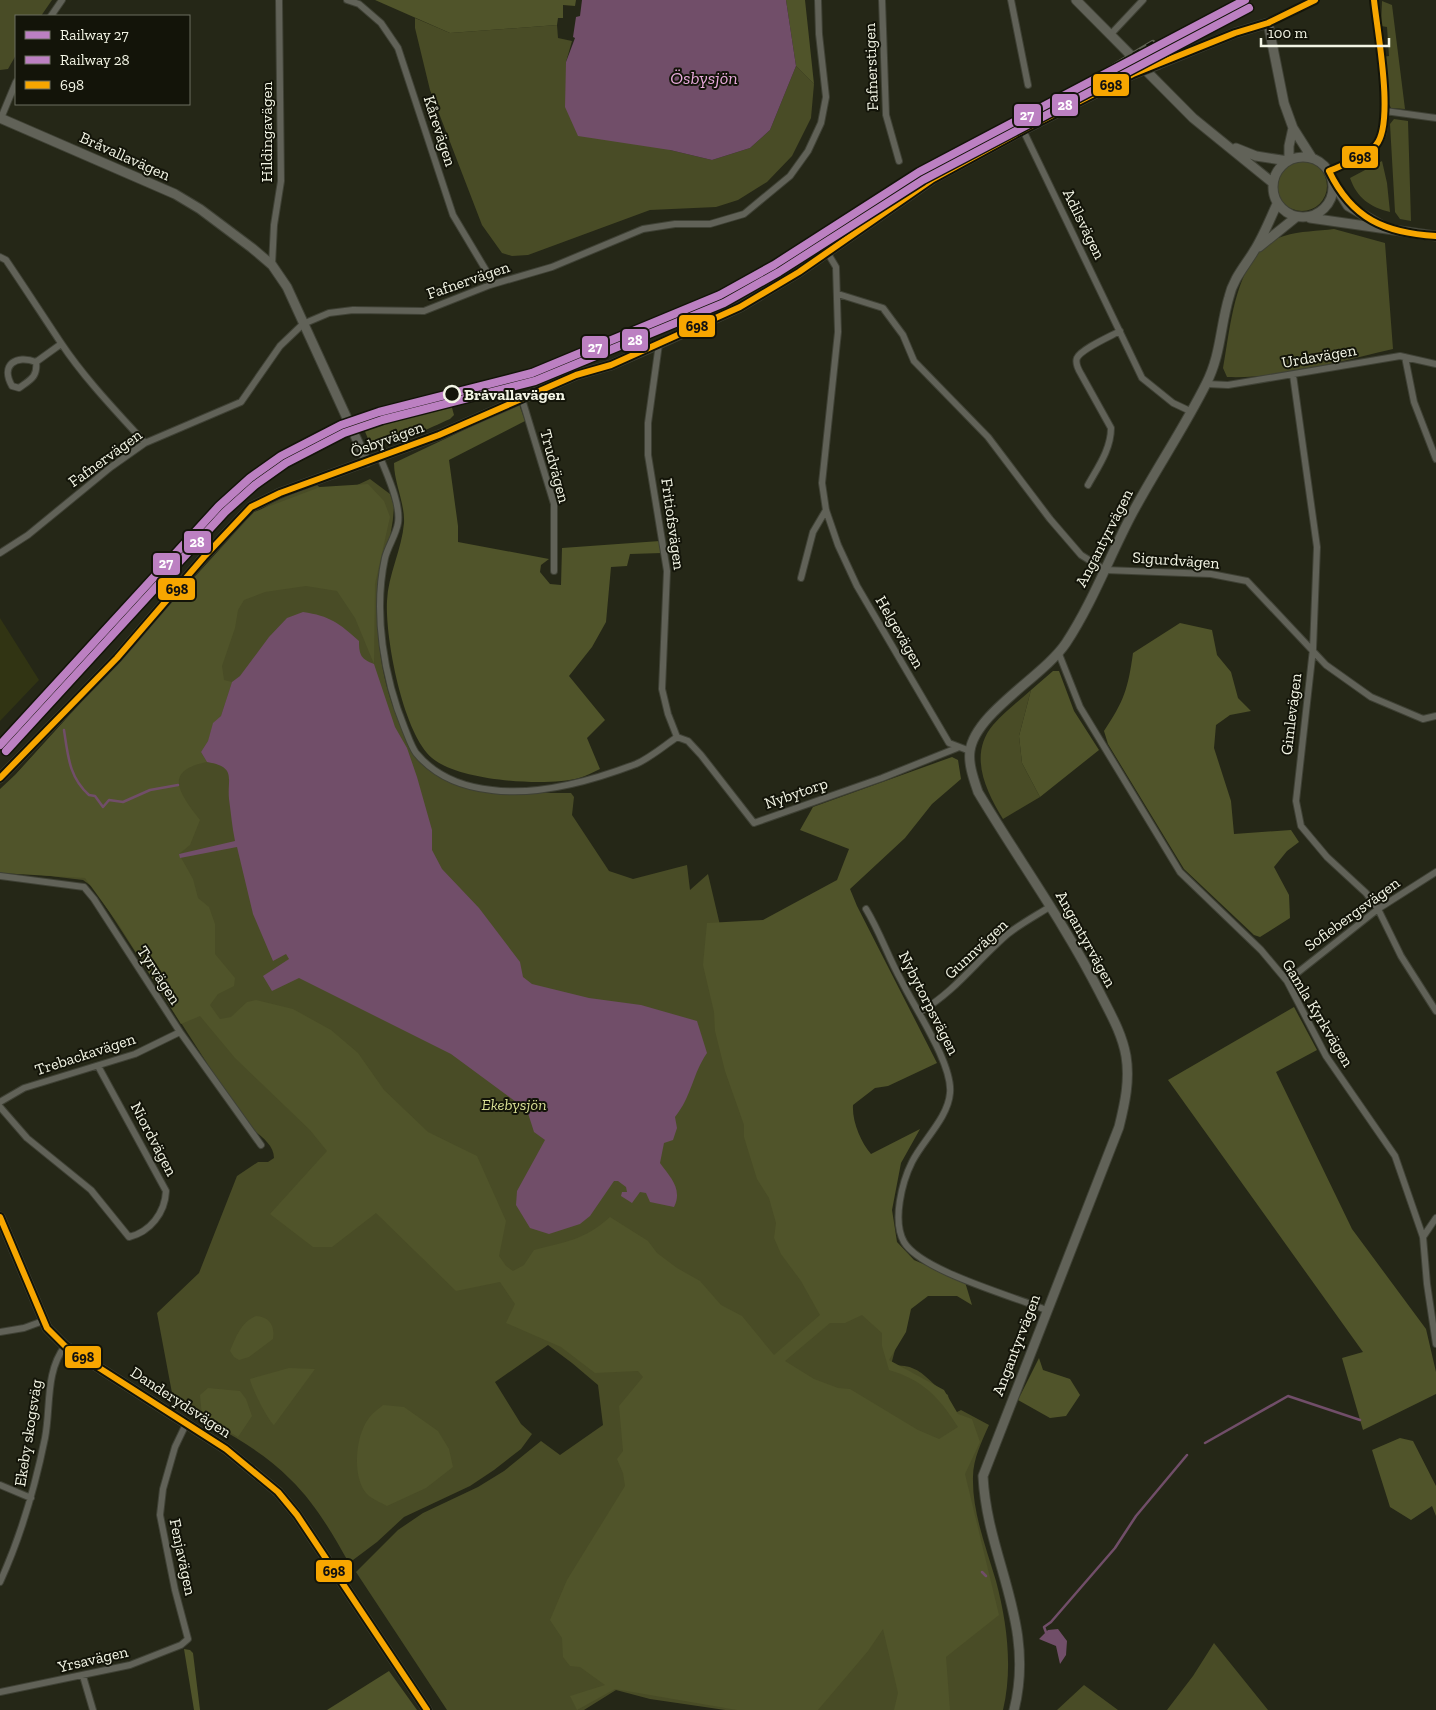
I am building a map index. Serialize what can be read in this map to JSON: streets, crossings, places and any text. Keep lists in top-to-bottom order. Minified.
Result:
{"streets":{"street":["Fafnerstigen","Kårevägen","Hildingavägen","Bråvallavägen","Adilsvägen","Fafnervägen","Urdavägen","Ösbyvägen","Trudvägen","Fritiofsvägen","Angantyrvägen","Sigurdvägen","Helgevägen","Gimlevägen","Nybytorp","Sofiebergsvägen","Gunnvägen","Tyrvägen","Nybytorpsvägen","Gamla Kyrkvägen","Trebackavägen","Niordvägen","Danderydsvägen","Ekeby skogsväg","Fenjavägen","Yrsavägen"]},"crossings":[["Kårevägen","Fafnervägen"],["Hildingavägen","Bråvallavägen"],["Bråvallavägen","Fafnervägen"],["Bråvallavägen","Ösbyvägen"],["Adilsvägen","Ösbyvägen"],["Adilsvägen","Angantyrvägen"],["Urdavägen","Angantyrvägen"],["Urdavägen","Gimlevägen"],["Ösbyvägen","Trudvägen"],["Ösbyvägen","Fritiofsvägen"],["Ösbyvägen","Helgevägen"],["Fritiofsvägen","Nybytorp"],["Angantyrvägen","Sigurdvägen"],["Angantyrvägen","Gunnvägen"],["Angantyrvägen","Nybytorpsvägen"],["Angantyrvägen","Gamla Kyrkvägen"],["Sigurdvägen","Helgevägen"],["Sigurdvägen","Gimlevägen"],["Helgevägen","Nybytorp"],["Gimlevägen","Sofiebergsvägen"],["Sofiebergsvägen","Gamla Kyrkvägen"],["Gunnvägen","Nybytorpsvägen"],["Tyrvägen","Trebackavägen"],["Trebackavägen","Niordvägen"],["Danderydsvägen","Ekeby skogsväg"],["Danderydsvägen","Fenjavägen"],["Fenjavägen","Yrsavägen"]],"water":["Ösbysjön"],"parks":["Ekebysjön"],"places":["Bråvallavägen"],"lines":["rail line 27","transit line 698","rail line 28"],"legend":["Railway 27","Railway 28","698"],"scale_bar":"100 m"}
